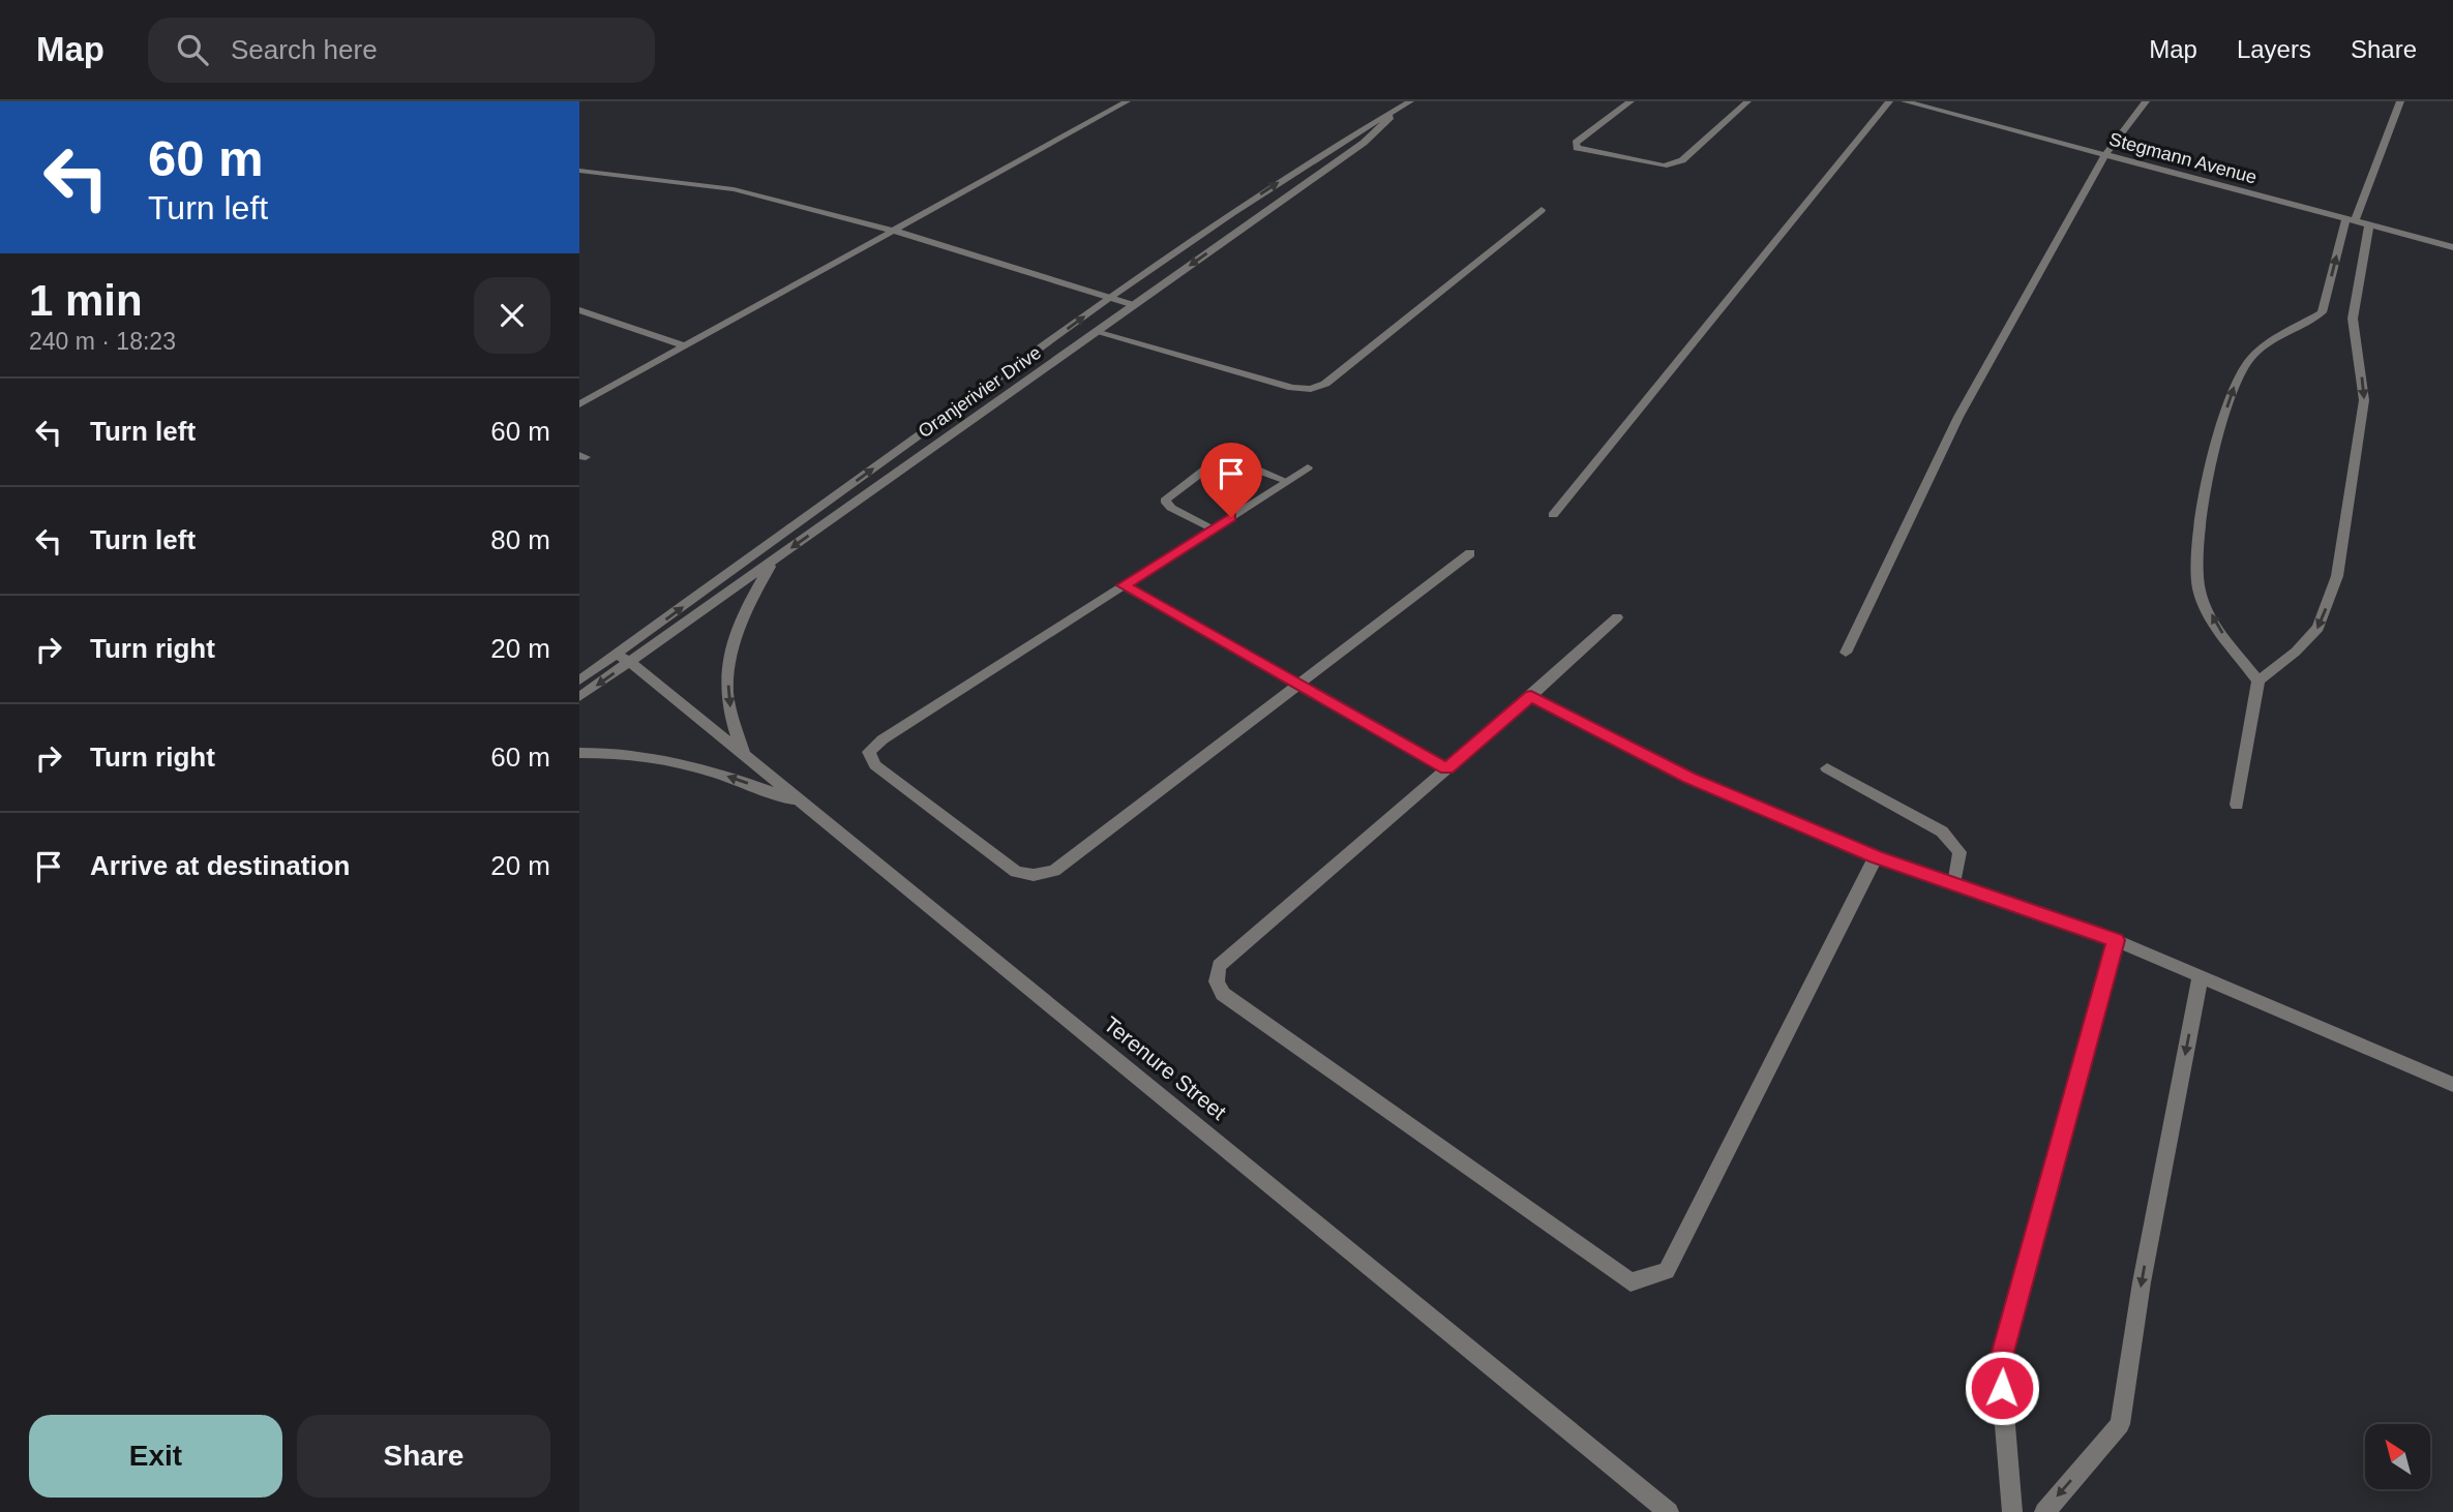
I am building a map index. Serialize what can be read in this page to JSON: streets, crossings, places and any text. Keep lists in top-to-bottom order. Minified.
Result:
{"streets":{"street":["Stegmann Avenue","Oranjerivier Drive","Terenure Street"]},"crossings":[["Oranjerivier Drive","Terenure Street"]],"north":"top left","page":{"header":"Map","search":"Search here","nav":["Map","Layers","Share"],"turn":["60 m","Turn left"],"heading":["1 min","240 m · 18:23"],"list":[{"name":"Turn left","value":"60 m"},{"name":"Turn left","value":"80 m"},{"name":"Turn right","value":"20 m"},{"name":"Turn right","value":"60 m"},{"name":"Arrive at destination","value":"20 m"}],"buttons":["Exit","Share"]}}
